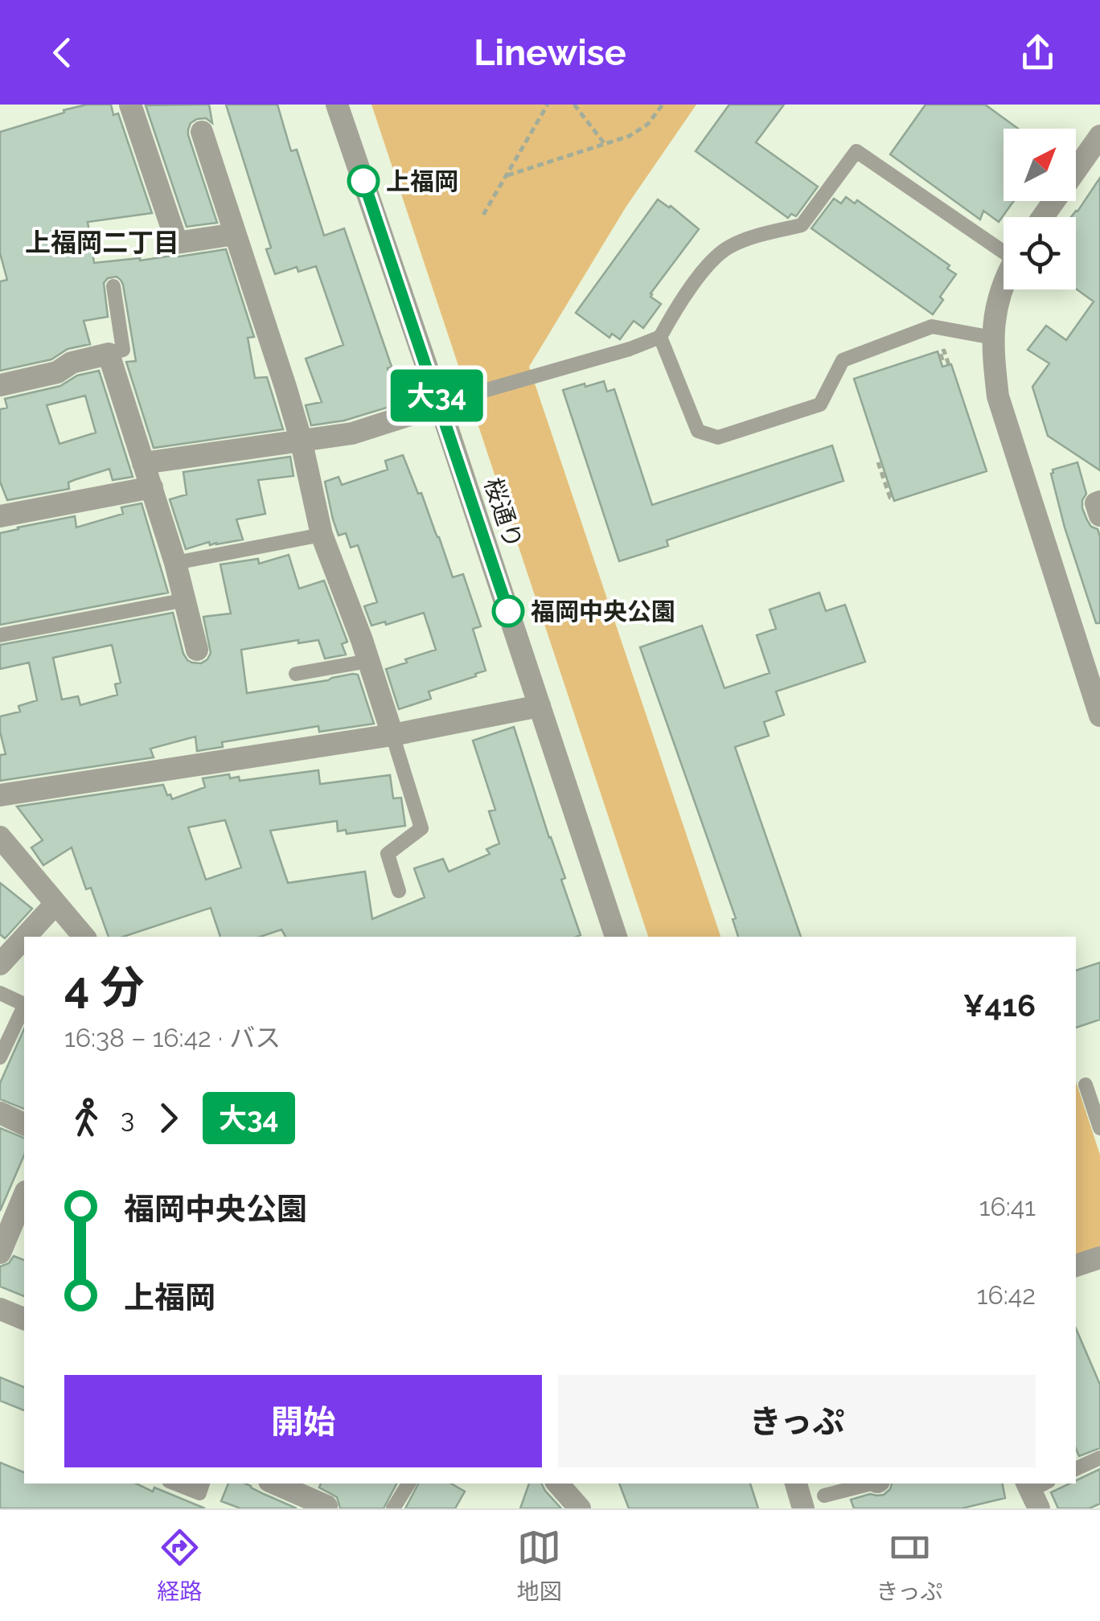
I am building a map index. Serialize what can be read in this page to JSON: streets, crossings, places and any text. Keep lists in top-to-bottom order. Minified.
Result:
{"streets":{"street":["桜通り"]},"districts":["上福岡二丁目"],"places":["上福岡","福岡中央公園"],"lines":["bus line 大34"],"north":"top right","page":{"header":"Linewise","on_map":"大34","heading":["4 分","16:38 – 16:42 · バス","¥416"],"legs":["3","大34"],"list":[{"name":"福岡中央公園","value":"16:41"},{"name":"上福岡","value":"16:42"}],"buttons":["開始","きっぷ"],"tabs":["経路","地図","きっぷ"]}}
